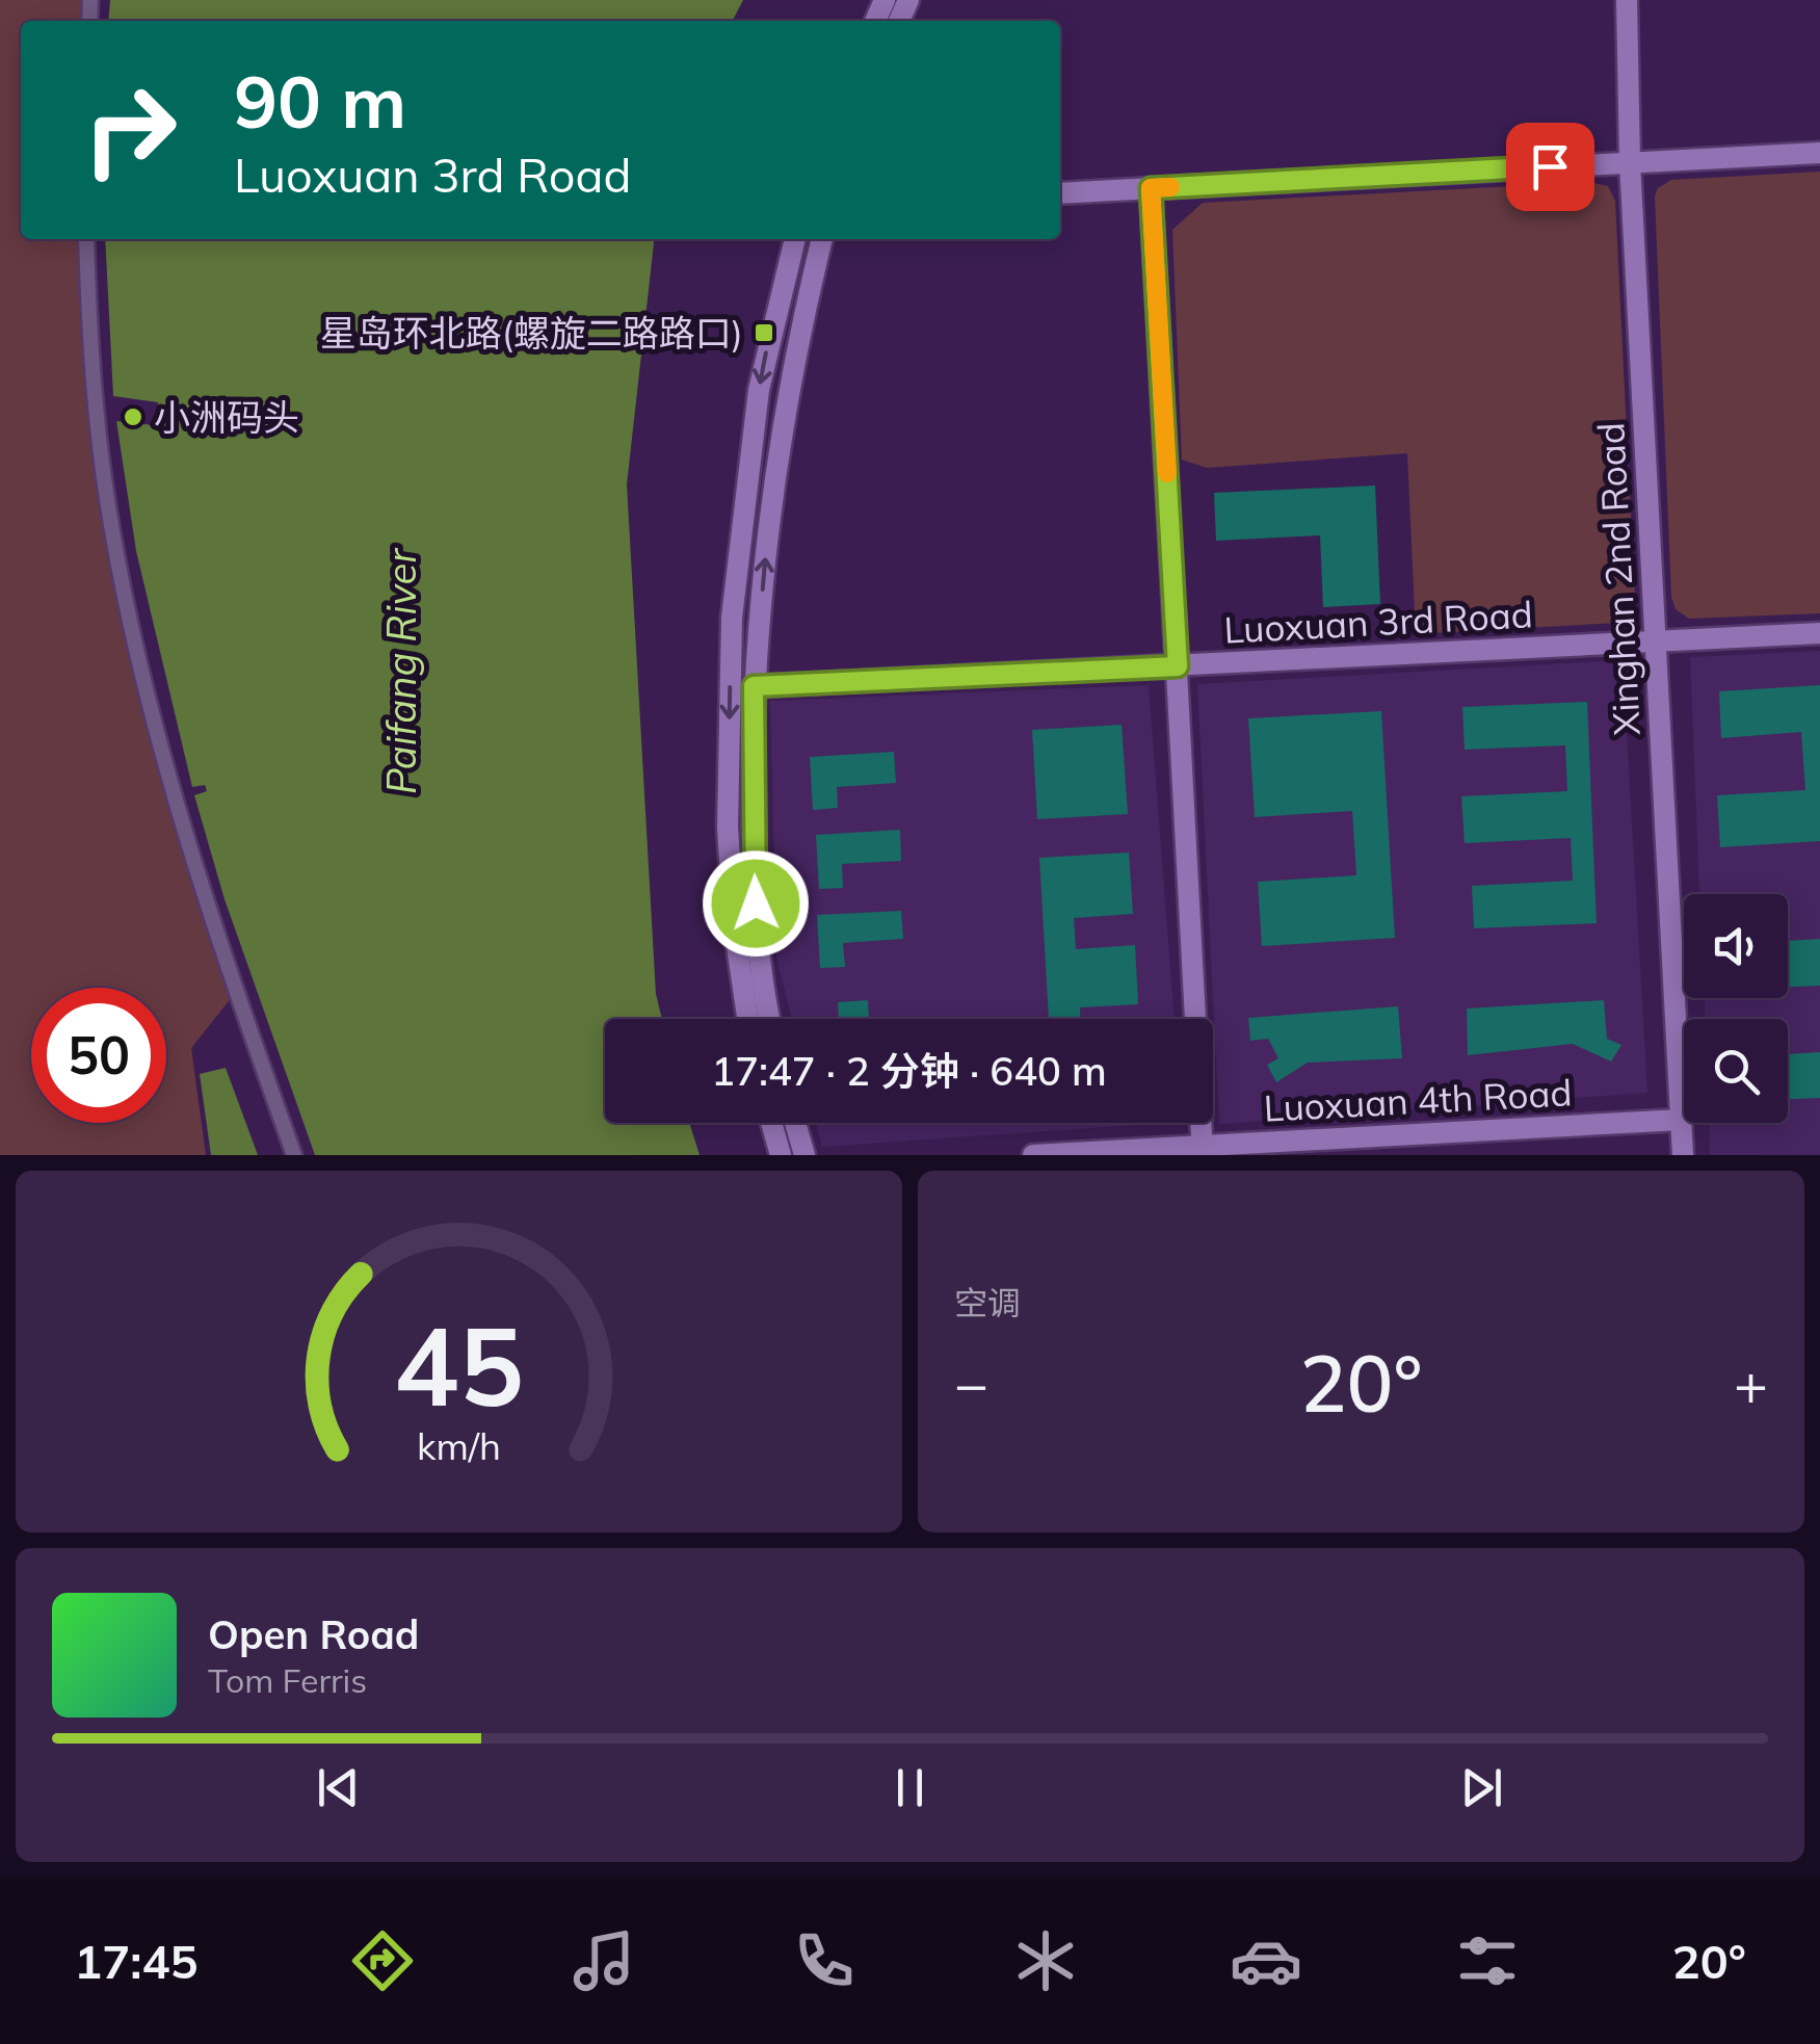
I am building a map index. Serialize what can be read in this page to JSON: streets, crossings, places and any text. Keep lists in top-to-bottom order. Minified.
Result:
{"streets":{"street":["Xinghan 2nd Road","Luoxuan 3rd Road","Luoxuan 4th Road"]},"crossings":[["Xinghan 2nd Road","Luoxuan 3rd Road"],["Xinghan 2nd Road","Luoxuan 4th Road"]],"water":["Paifang River"],"places":{"transit":["星岛环北路(螺旋二路路口)"],"other":["小洲码头"]},"page":{"turn":["90 m","Luoxuan 3rd Road"],"limit":"50","trip":"17:47 · 2 分钟 · 640 m","tile":"空调","heat":["−","20°","+"],"song":["Open Road","Tom Ferris"],"tabs":["17:45","20°"],"gauge":["45","km/h"]}}
